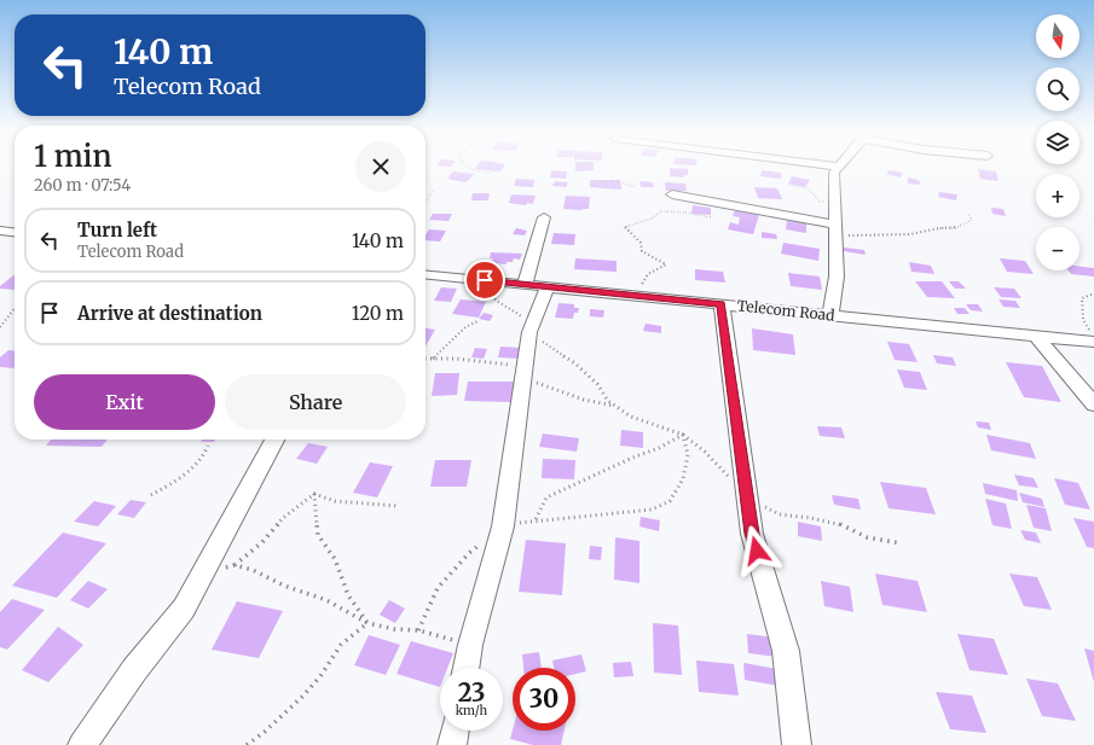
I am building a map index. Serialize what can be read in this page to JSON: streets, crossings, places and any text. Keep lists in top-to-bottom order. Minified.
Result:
{"streets":{"street":["Telecom Road"]},"north":"bottom","page":{"map_buttons":["+","−"],"turn":["140 m","Telecom Road"],"heading":["1 min","260 m · 07:54"],"list":[{"name":"Turn left","note":"Telecom Road","value":"140 m"},{"name":"Arrive at destination","value":"120 m"}],"buttons":["Exit","Share"],"speed":"23 km/h","limit":"30"}}
